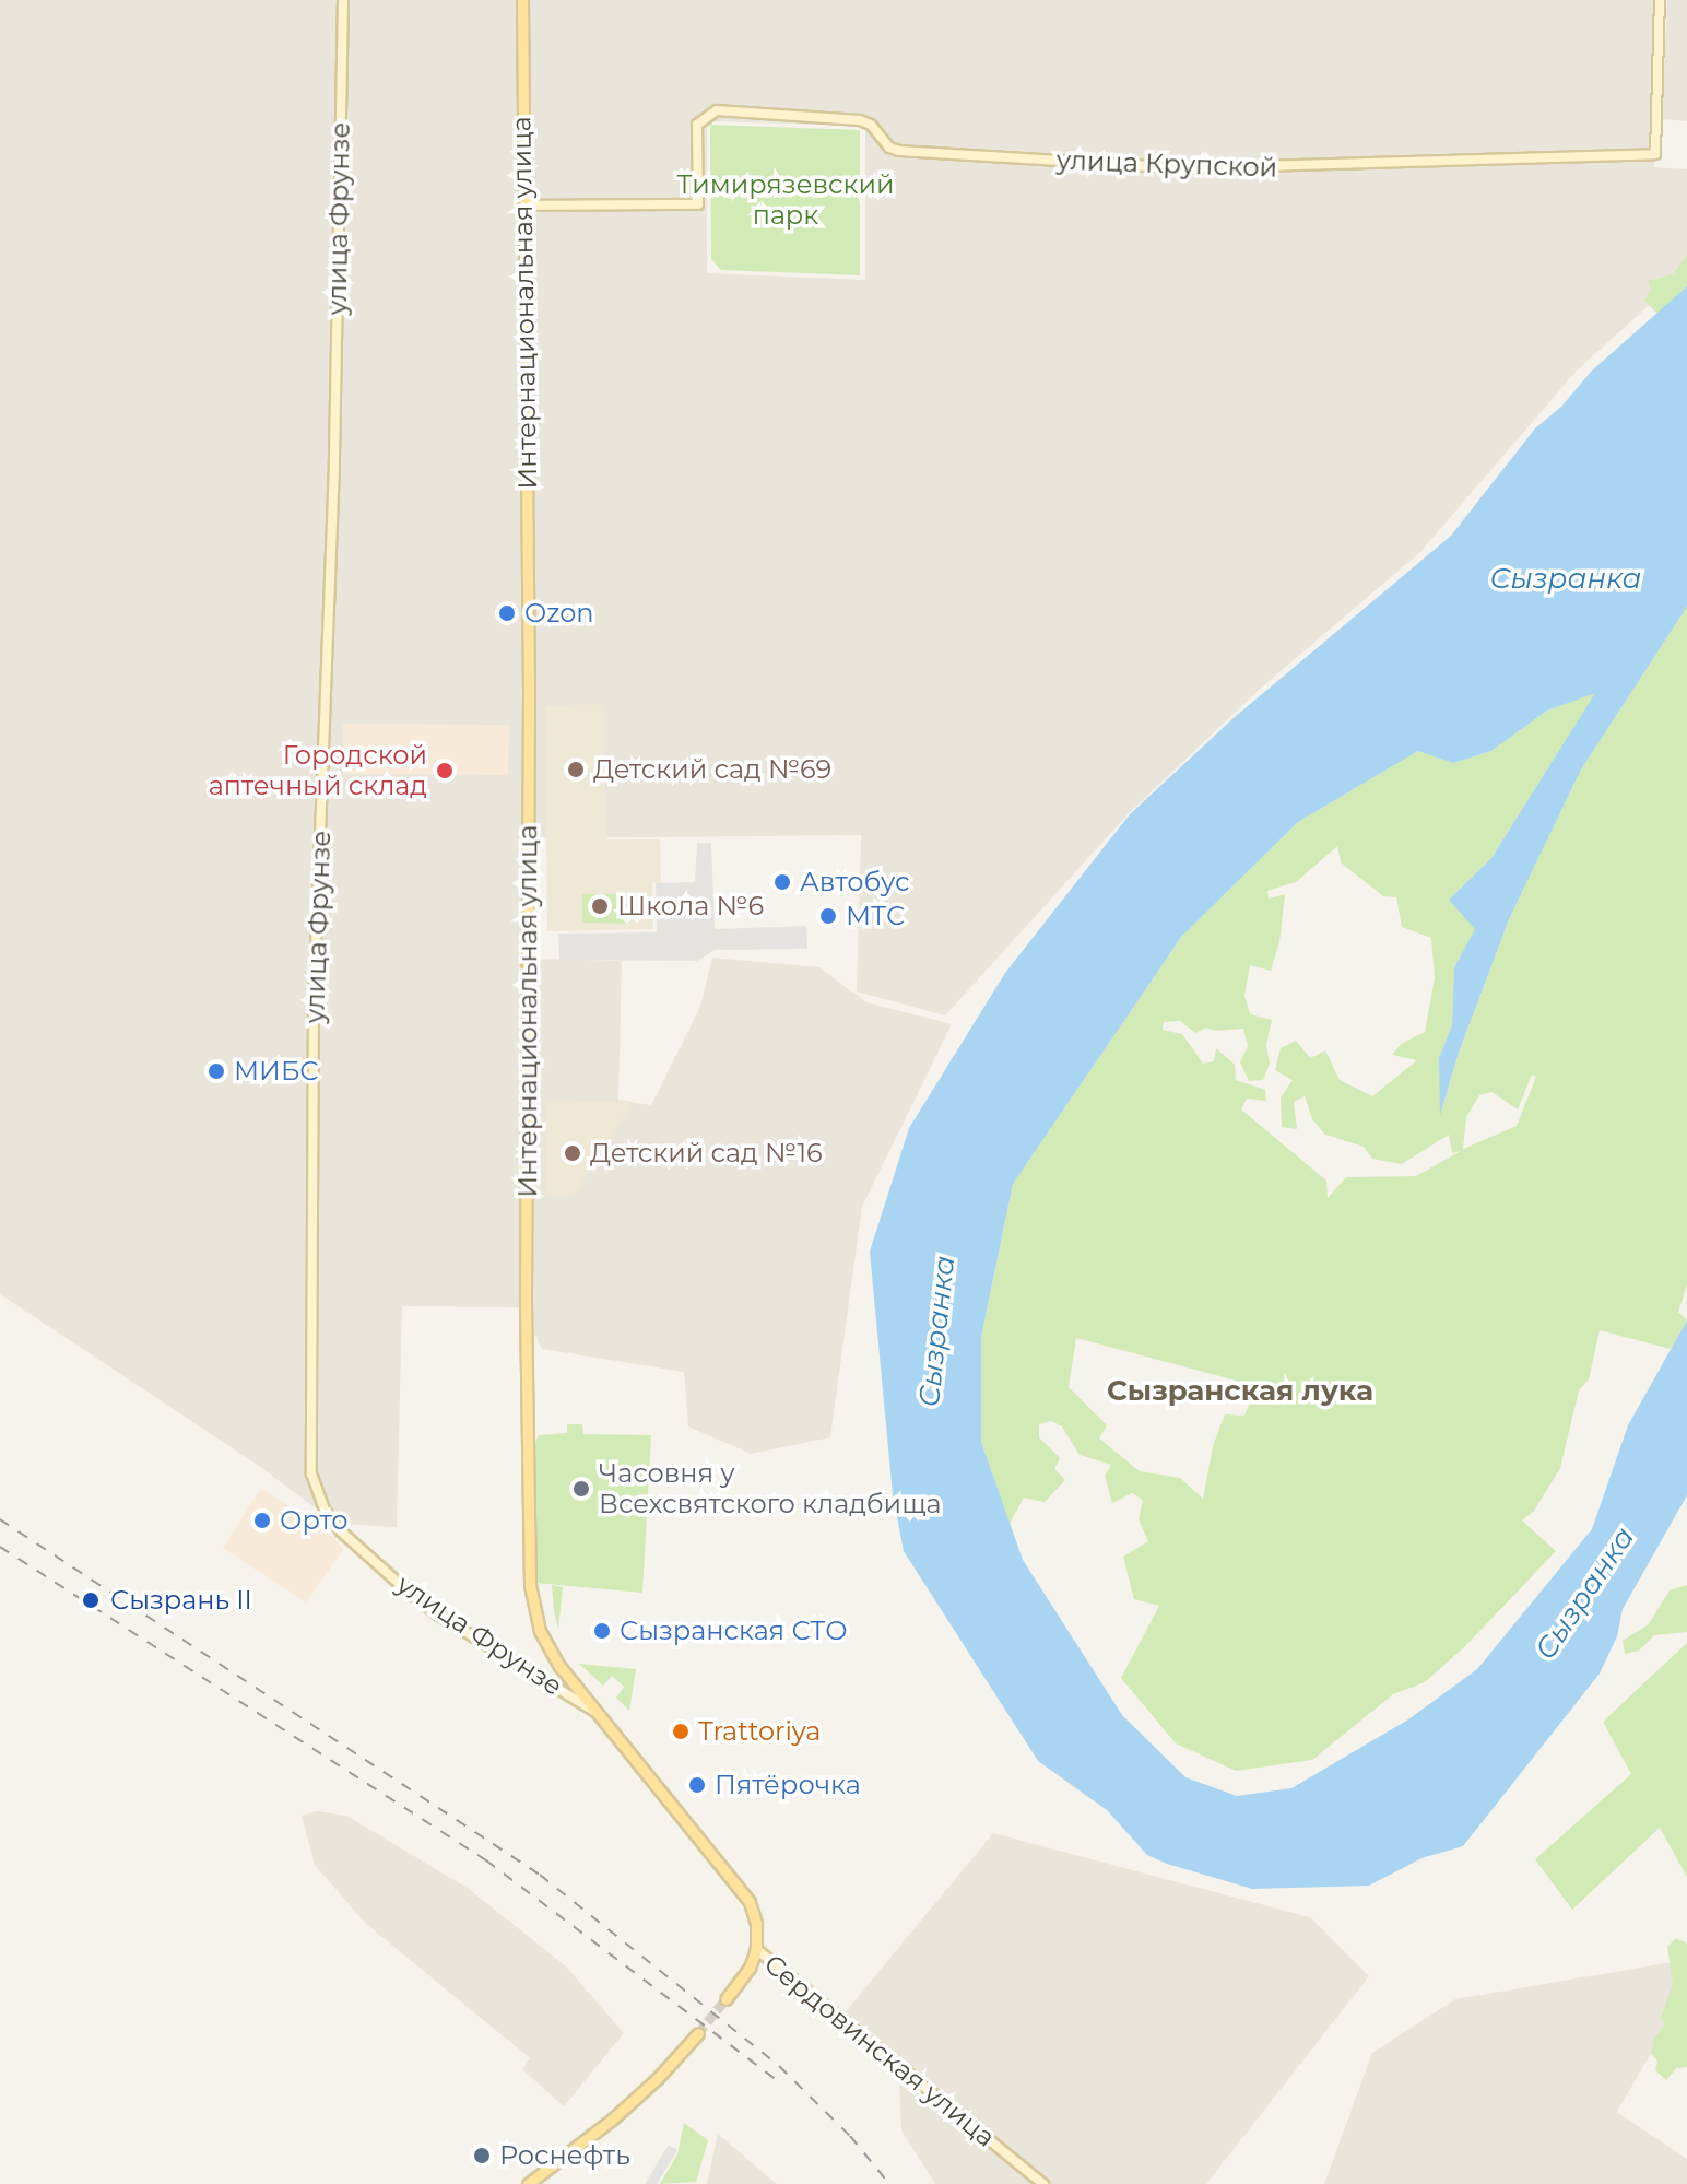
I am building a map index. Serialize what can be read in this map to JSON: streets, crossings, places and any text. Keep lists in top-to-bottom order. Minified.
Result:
{"streets":{"main road":["Интернациональная улица"],"street":["улица Крупской","улица Фрунзе","Сердовинская улица"]},"crossings":[["улица Крупской","Интернациональная улица"],["улица Фрунзе","Интернациональная улица"],["Интернациональная улица","Сердовинская улица"]],"districts":["Сызранская лука"],"water":["Сызранка"],"parks":["Тимирязевский парк"],"places":["Ozon","Детский сад №69","Городской аптечный склад","Автобус","Школа №6","МТС","МИБС","Детский сад №16","Часовня у Всехсвятского кладбища","Орто","Сызрань II","Сызранская СТО","Trattoriya","Пятёрочка","Роснефть"]}
